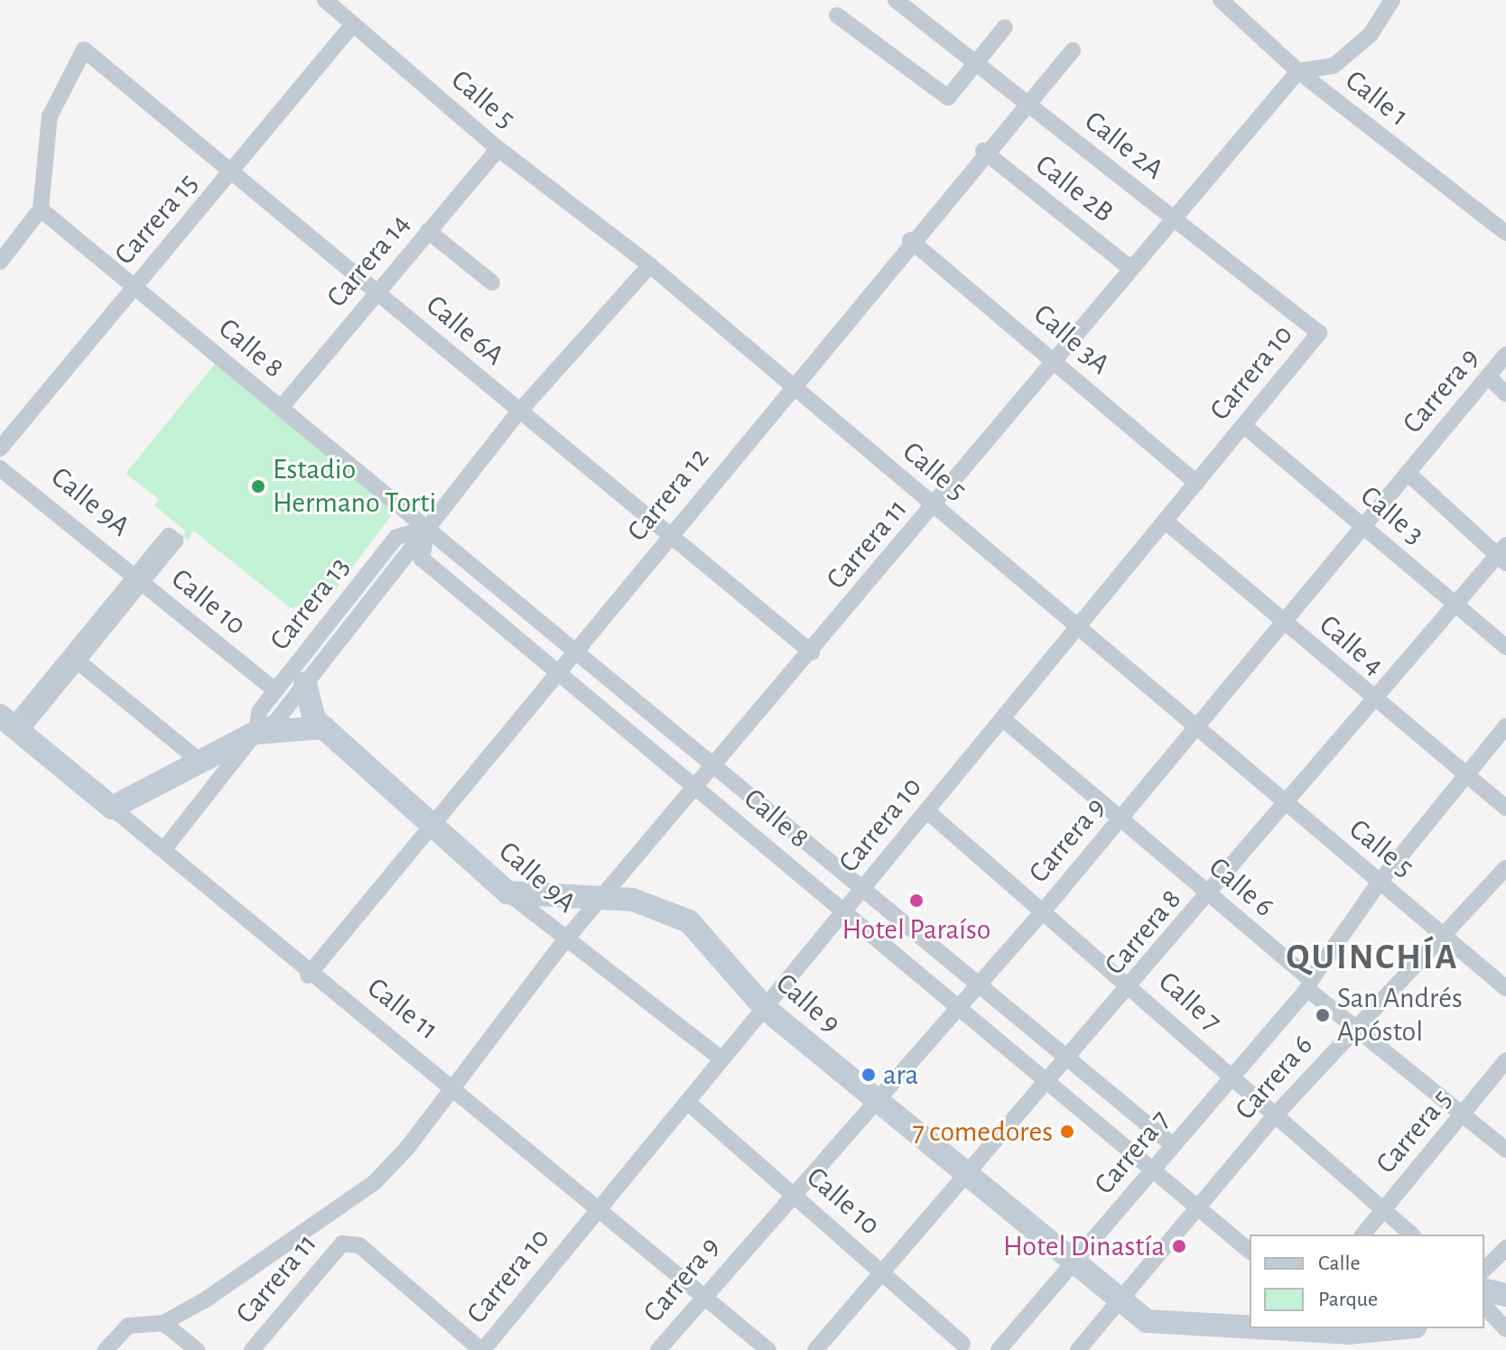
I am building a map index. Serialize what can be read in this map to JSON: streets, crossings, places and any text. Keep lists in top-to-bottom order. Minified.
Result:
{"streets":{"street":["Calle 1","Calle 5","Calle 2A","Calle 2B","Carrera 15","Carrera 14","Calle 6A","Calle 3A","Calle 8","Carrera 10","Carrera 9","Carrera 12","Calle 9A","Calle 3","Carrera 11","Calle 10","Carrera 13","Calle 4","Calle 6","Carrera 8","Calle 7","Calle 9","Calle 11","Carrera 6","Carrera 5","Carrera 7"]},"crossings":[["Calle 1","Carrera 11"],["Calle 5","Carrera 15"],["Calle 5","Carrera 14"],["Calle 5","Carrera 10"],["Calle 5","Carrera 9"],["Calle 5","Carrera 12"],["Calle 5","Carrera 11"],["Calle 5","Carrera 13"],["Calle 5","Carrera 8"],["Calle 5","Carrera 6"],["Calle 5","Carrera 7"],["Calle 2A","Carrera 10"],["Calle 2A","Carrera 12"],["Calle 2A","Carrera 11"],["Calle 2B","Carrera 12"],["Calle 2B","Carrera 11"],["Carrera 15","Calle 6A"],["Carrera 15","Calle 8"],["Carrera 14","Calle 6A"],["Carrera 14","Calle 8"],["Calle 6A","Calle 8"],["Calle 6A","Carrera 12"],["Calle 6A","Carrera 11"],["Calle 6A","Carrera 13"],["Calle 3A","Carrera 10"],["Calle 3A","Carrera 12"],["Calle 3A","Carrera 11"],["Calle 8","Carrera 10"],["Calle 8","Carrera 9"],["Calle 8","Carrera 12"],["Calle 8","Carrera 11"],["Calle 8","Carrera 13"],["Calle 8","Carrera 8"],["Calle 8","Carrera 6"],["Calle 8","Carrera 7"],["Carrera 10","Calle 9A"],["Carrera 10","Calle 3"],["Carrera 10","Carrera 11"],["Carrera 10","Calle 10"],["Carrera 10","Calle 4"],["Carrera 10","Calle 6"],["Carrera 10","Calle 7"],["Carrera 10","Calle 9"],["Carrera 10","Calle 11"],["Carrera 9","Calle 3"],["Carrera 9","Calle 10"],["Carrera 9","Calle 4"],["Carrera 9","Calle 6"],["Carrera 9","Calle 7"],["Carrera 9","Calle 9"],["Carrera 9","Calle 11"],["Carrera 12","Calle 9A"],["Carrera 12","Calle 11"],["Calle 9A","Carrera 11"],["Calle 9A","Calle 10"],["Calle 9A","Carrera 13"],["Calle 9A","Calle 9"],["Calle 3","Carrera 8"],["Carrera 11","Calle 9"],["Carrera 11","Calle 11"],["Calle 10","Carrera 13"],["Calle 10","Carrera 8"],["Carrera 13","Calle 11"],["Calle 4","Carrera 8"],["Calle 4","Carrera 7"],["Calle 6","Carrera 8"],["Calle 6","Carrera 6"],["Calle 6","Carrera 5"],["Calle 6","Carrera 7"],["Carrera 8","Calle 7"],["Carrera 8","Calle 9"],["Calle 7","Carrera 6"],["Calle 7","Carrera 5"],["Calle 7","Carrera 7"],["Calle 9","Carrera 6"],["Calle 9","Carrera 7"]],"districts":["QUINCHÍA"],"places":["Estadio Hermano Torti","Hotel Paraíso","San Andrés Apóstol","ara","7 comedores","Hotel Dinastía"],"legend":["Calle","Parque"]}
